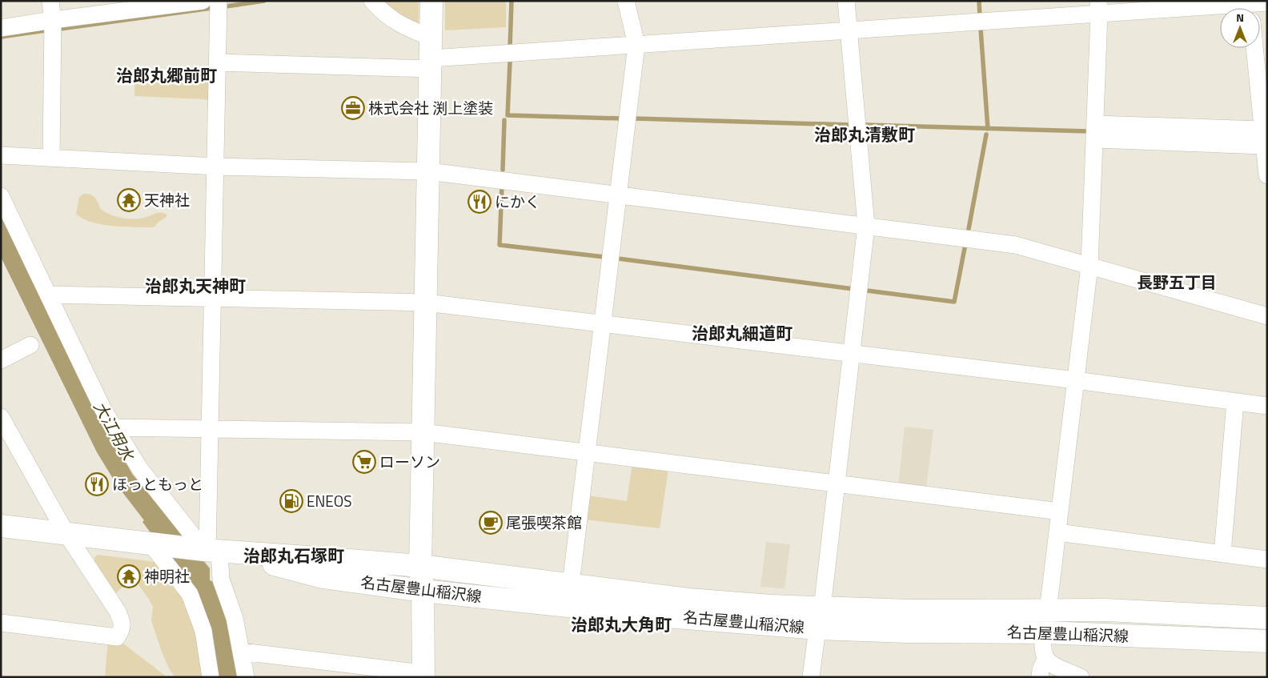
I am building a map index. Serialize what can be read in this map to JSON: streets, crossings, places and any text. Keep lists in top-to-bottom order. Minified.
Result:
{"streets":{"main road":["名古屋豊山稲沢線"]},"districts":["治郎丸郷前町","治郎丸清敷町","長野五丁目","治郎丸天神町","治郎丸細道町","治郎丸石塚町","治郎丸大角町"],"water":["大江用水"],"places":{"office":["株式会社 渕上塗装"],"temple":["天神社","神明社"],"restaurant":["にかく","ほっともっと"],"supermarket":["ローソン"],"fuel station":["ENEOS"],"cafe":["尾張喫茶館"]},"north":"top"}
